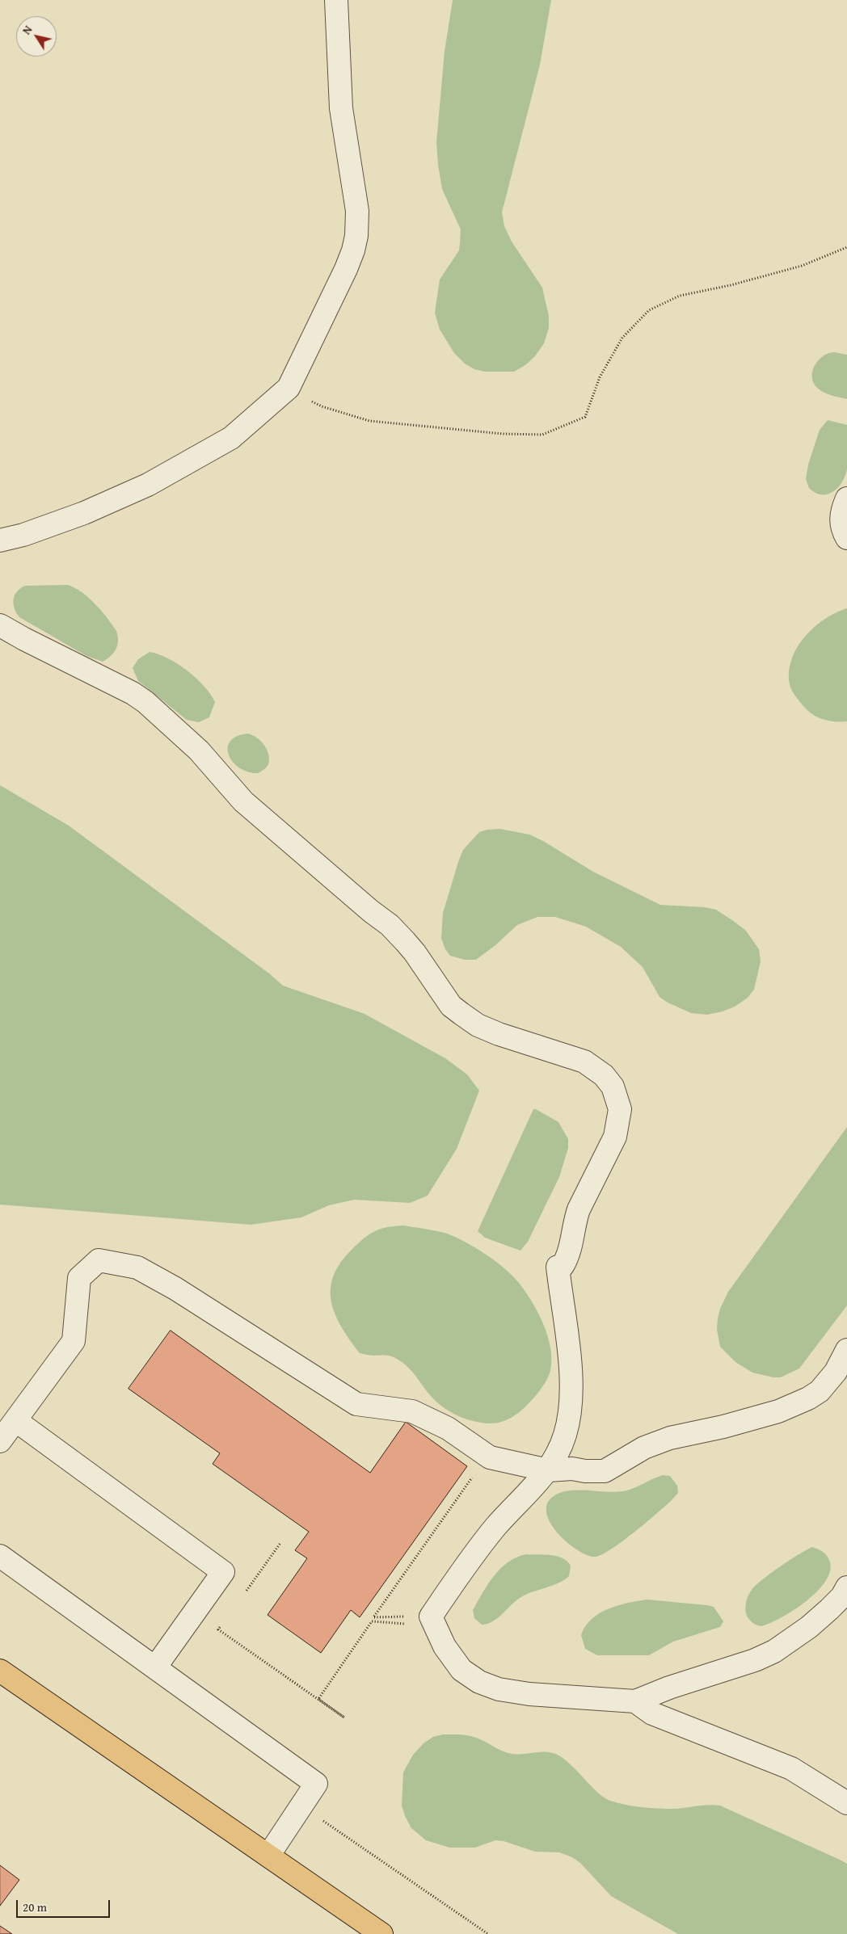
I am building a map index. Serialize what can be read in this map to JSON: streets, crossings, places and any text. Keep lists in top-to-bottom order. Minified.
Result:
{"scale_bar":"20 m","north":"top left"}
